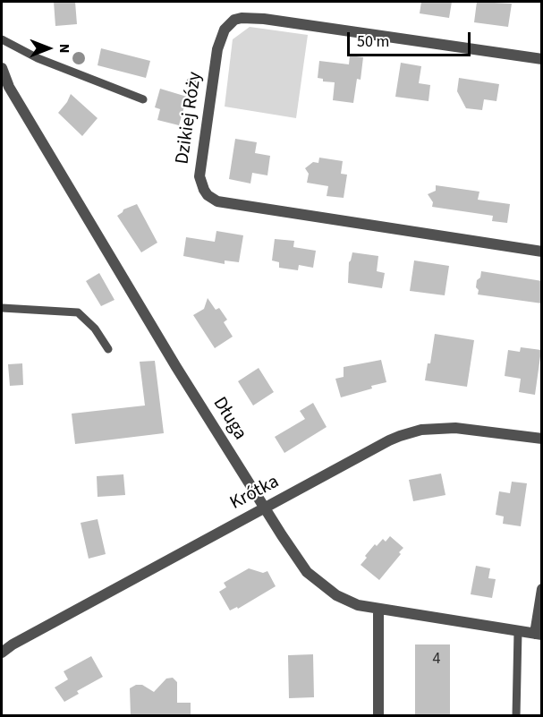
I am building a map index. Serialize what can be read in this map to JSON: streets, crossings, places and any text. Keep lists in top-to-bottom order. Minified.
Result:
{"streets":{"street":["Dzikiej Róży","Długa","Krótka"]},"crossings":[["Długa","Krótka"]],"house_numbers":["4"],"scale_bar":"50 m","north":"right"}
